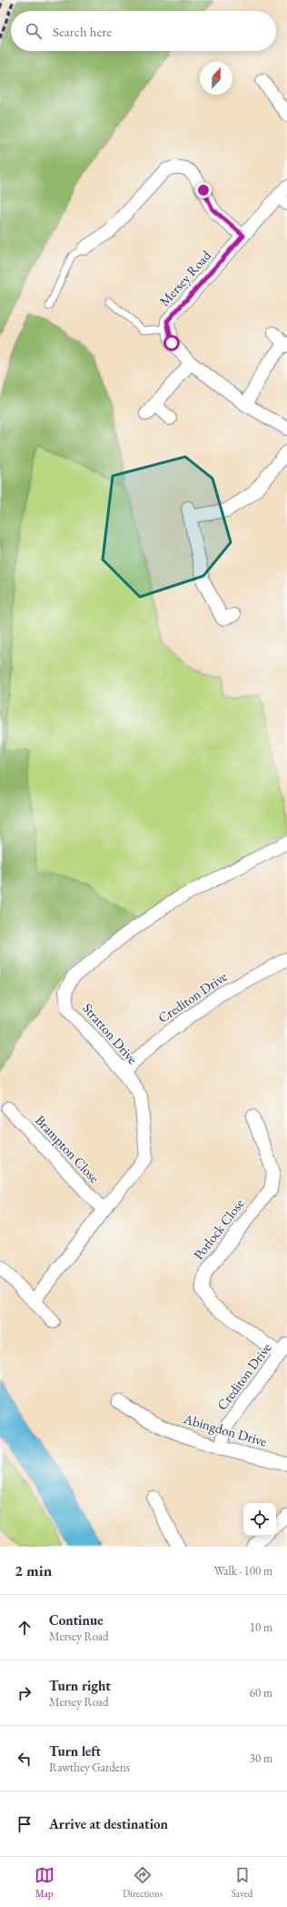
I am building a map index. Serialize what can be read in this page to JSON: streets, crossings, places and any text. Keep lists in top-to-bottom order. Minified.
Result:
{"streets":{"street":["Mersey Road","Crediton Drive","Stratton Drive","Brampton Close","Porlock Close","Abingdon Drive"]},"crossings":[["Crediton Drive","Stratton Drive"],["Crediton Drive","Porlock Close"],["Crediton Drive","Abingdon Drive"],["Stratton Drive","Brampton Close"]],"north":"top","page":{"search":"Search here","heading":["2 min","Walk · 100 m"],"list":[["Continue","Mersey Road","10 m"],["Turn right","Mersey Road","60 m"],["Turn left","Rawthey Gardens","30 m"],"Arrive at destination"],"nav":["Map","Directions","Saved"]}}
